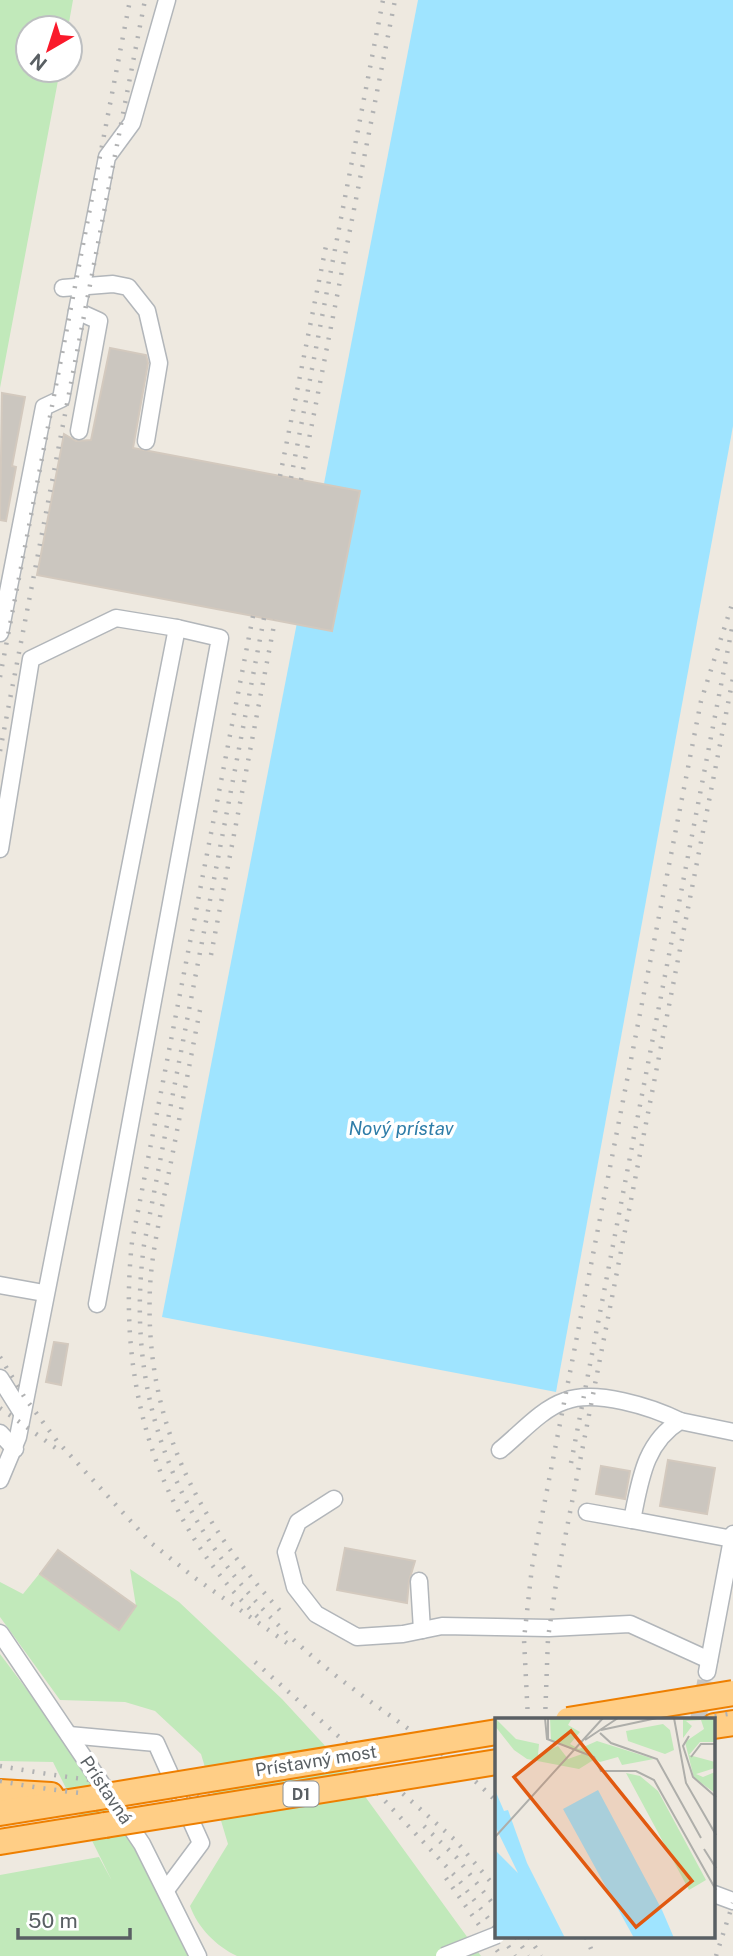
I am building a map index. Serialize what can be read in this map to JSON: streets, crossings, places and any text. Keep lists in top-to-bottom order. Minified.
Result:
{"streets":{"highway":["Prístavný most","D1"],"street":["Prístavná"]},"crossings":[["Prístavný most","D1"]],"water":["Nový prístav"],"scale_bar":"50 m","north":"bottom left"}
